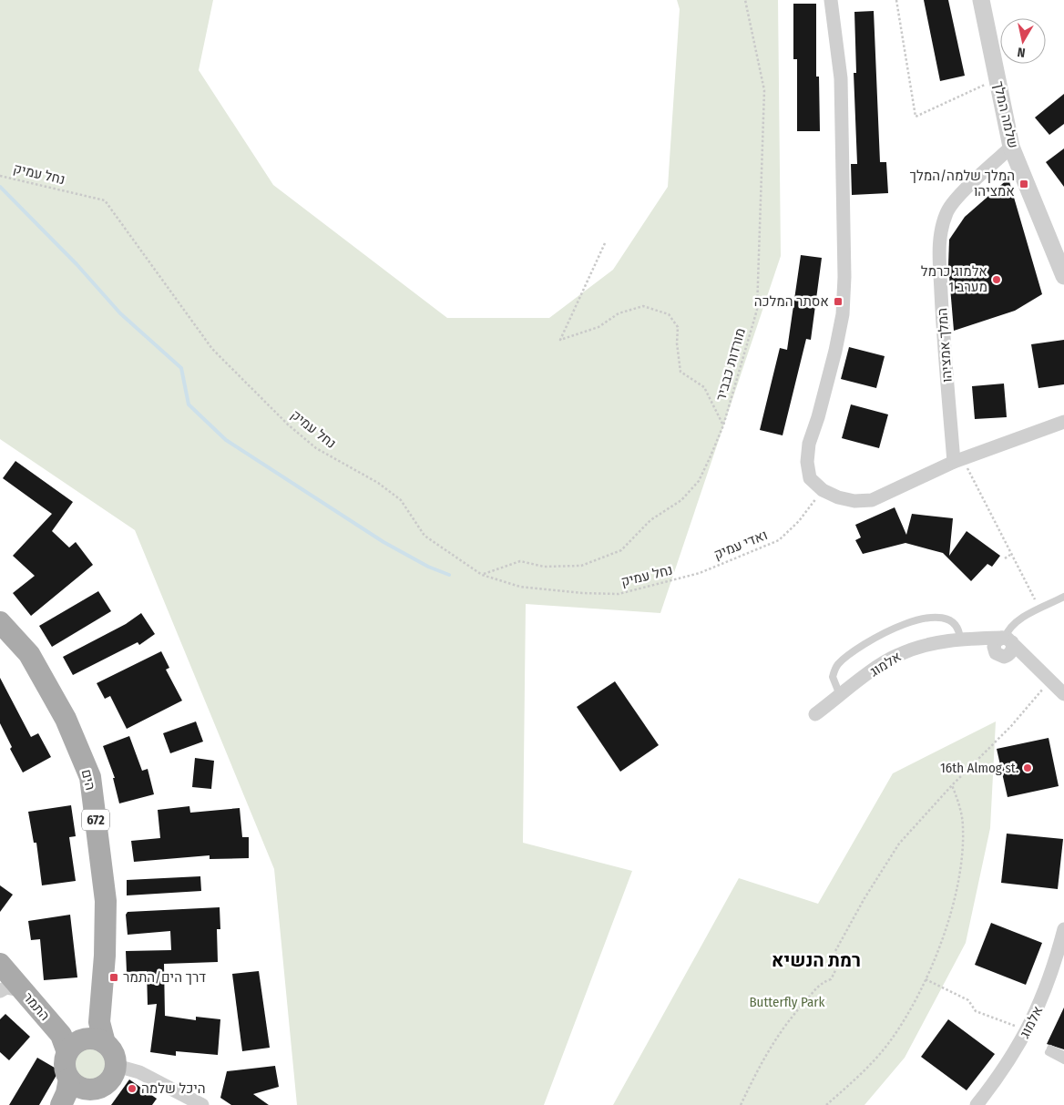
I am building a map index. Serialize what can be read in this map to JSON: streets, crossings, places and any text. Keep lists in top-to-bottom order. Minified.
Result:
{"streets":{"main road":["הים","672","התמר"],"street":["שלמה המלך","המלך אמציהו","אלמוג"],"path":["נחל עמיק","מורדות כבביר","ואדי עמיק"]},"crossings":[["שלמה המלך","המלך אמציהו"],["נחל עמיק","מורדות כבביר"],["נחל עמיק","ואדי עמיק"],["הים","672"],["הים","התמר"],["672","התמר"]],"districts":["רמת הנשיא"],"parks":["Butterfly Park"],"places":{"transit":["המלך שלמה/המלך אמציהו","אסתר המלכה","דרך הים/התמר"],"other":["אלמוג כרמל מערב 1","16th Almog st.","היכל שלמה"]},"north":"bottom"}
